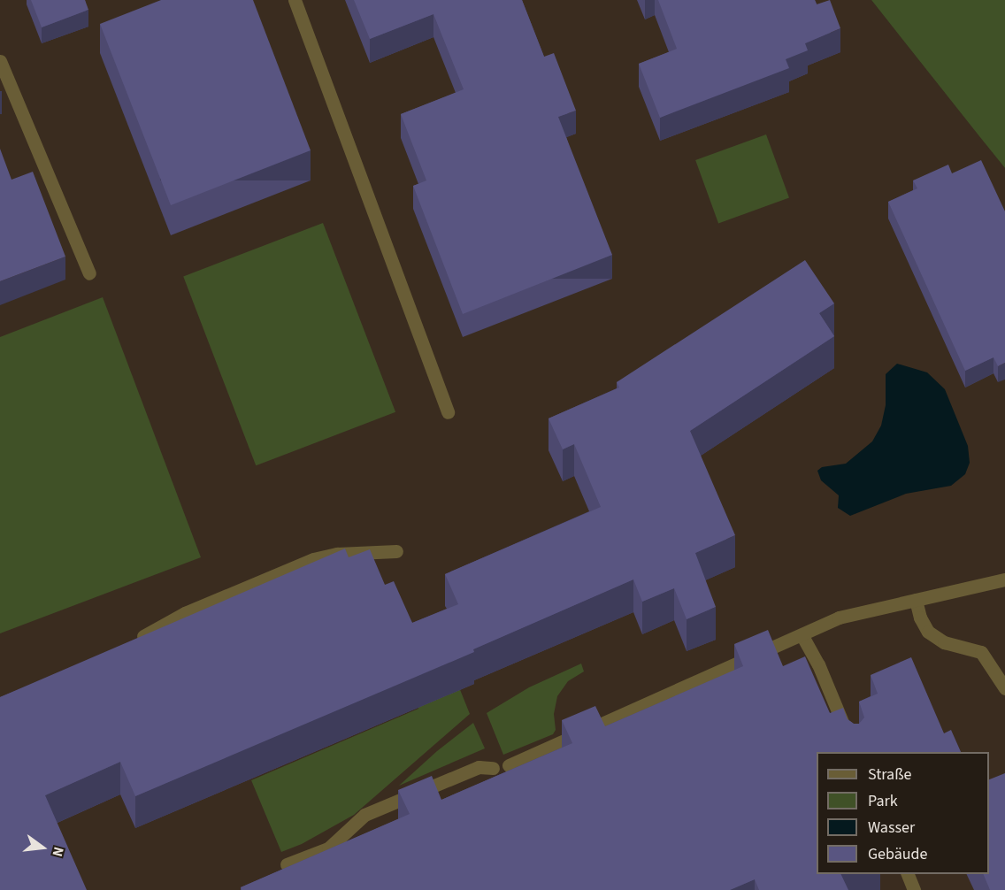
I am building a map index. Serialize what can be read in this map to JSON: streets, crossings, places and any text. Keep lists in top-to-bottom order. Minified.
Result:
{"legend":["Straße","Park","Wasser","Gebäude"],"north":"right"}
